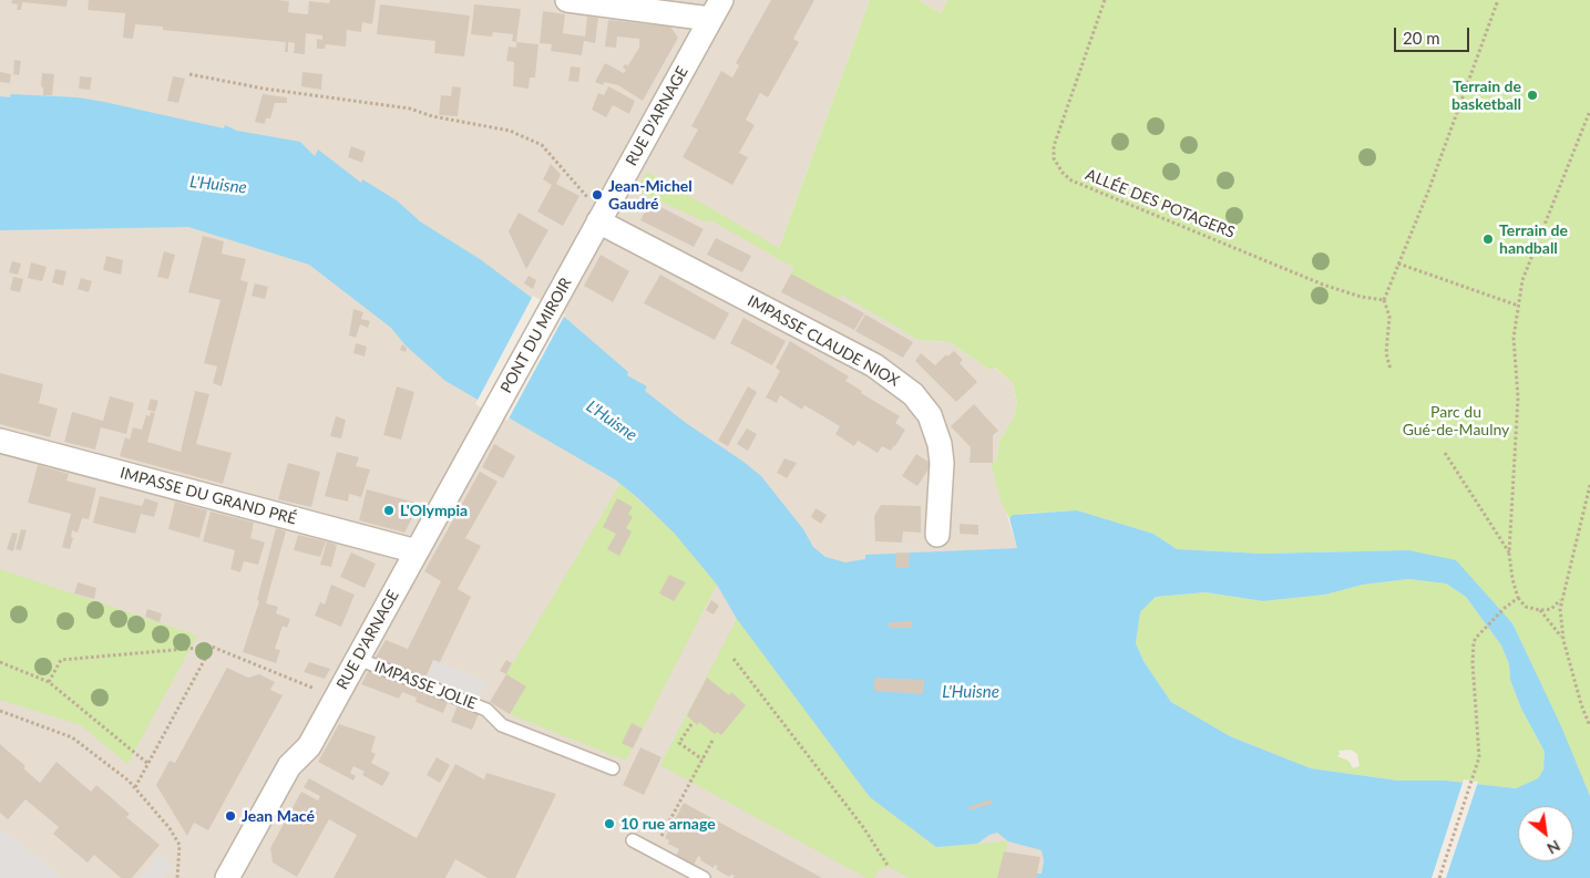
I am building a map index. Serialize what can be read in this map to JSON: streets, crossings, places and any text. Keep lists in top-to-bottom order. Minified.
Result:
{"streets":{"street":["RUE D'ARNAGE","PONT DU MIROIR","IMPASSE CLAUDE NIOX","IMPASSE DU GRAND PRÉ"],"lane":["IMPASSE JOLIE"],"path":["ALLÉE DES POTAGERS"]},"crossings":[["RUE D'ARNAGE","PONT DU MIROIR"],["RUE D'ARNAGE","IMPASSE CLAUDE NIOX"],["RUE D'ARNAGE","IMPASSE DU GRAND PRÉ"],["RUE D'ARNAGE","IMPASSE JOLIE"],["PONT DU MIROIR","IMPASSE CLAUDE NIOX"]],"water":["L'Huisne"],"parks":["Parc du Gué-de-Maulny"],"places":["Terrain de basketball","Jean-Michel Gaudré","Terrain de handball","L'Olympia","Jean Macé","10 rue arnage"],"scale_bar":"20 m","north":"bottom right"}
